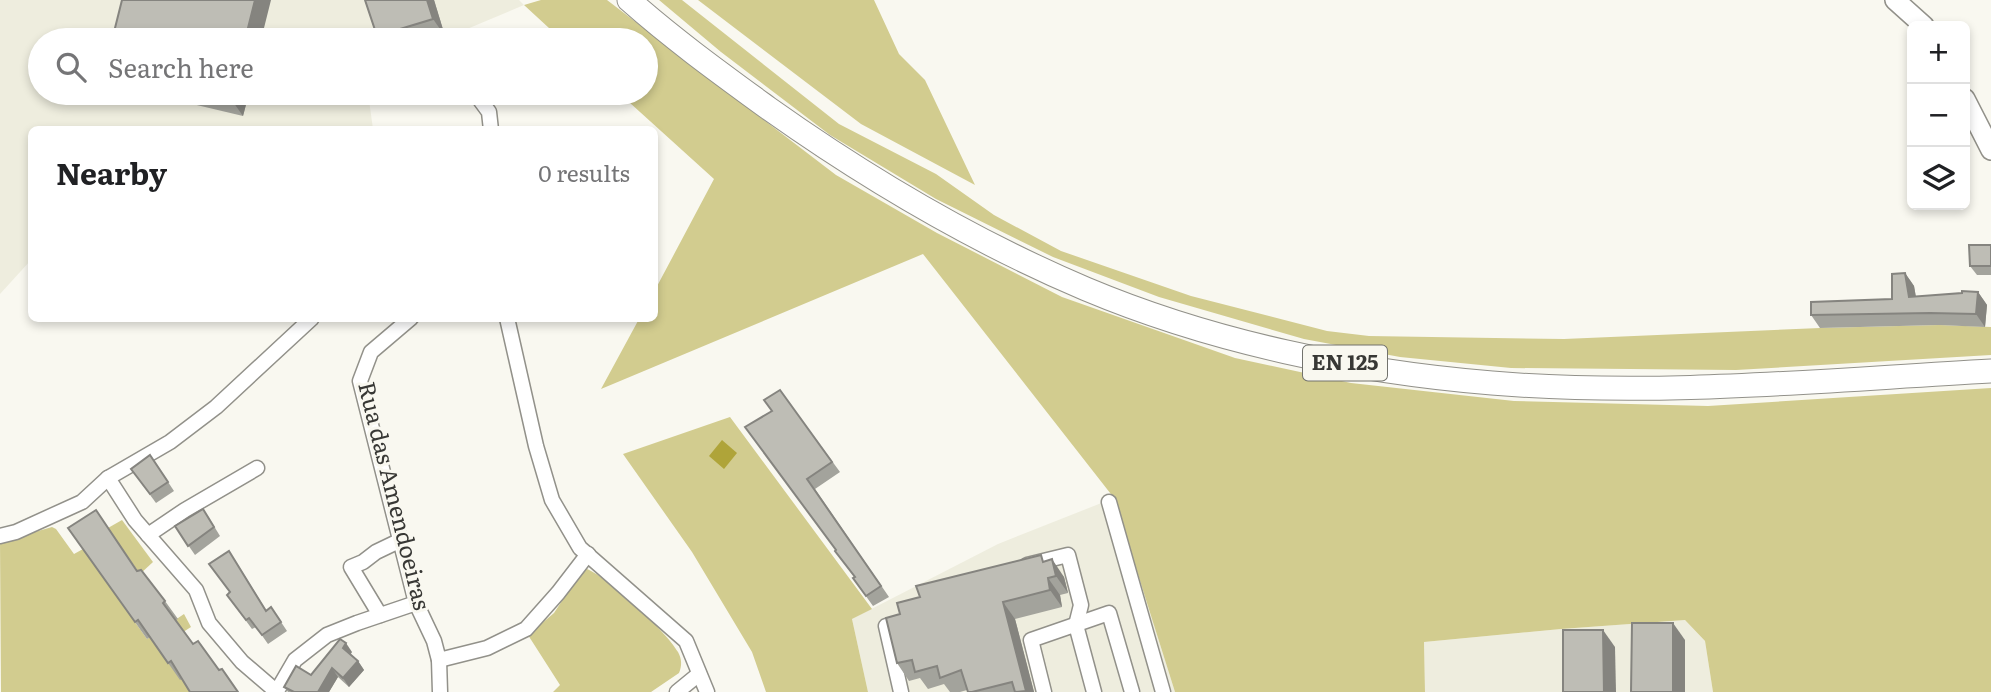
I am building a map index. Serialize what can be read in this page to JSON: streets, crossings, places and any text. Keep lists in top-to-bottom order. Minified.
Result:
{"streets":{"main road":["EN 125"],"street":["Rua das Amendoeiras"]},"page":{"map_buttons":["+","−"],"search":"Search here","heading":["Nearby","0 results"]}}
